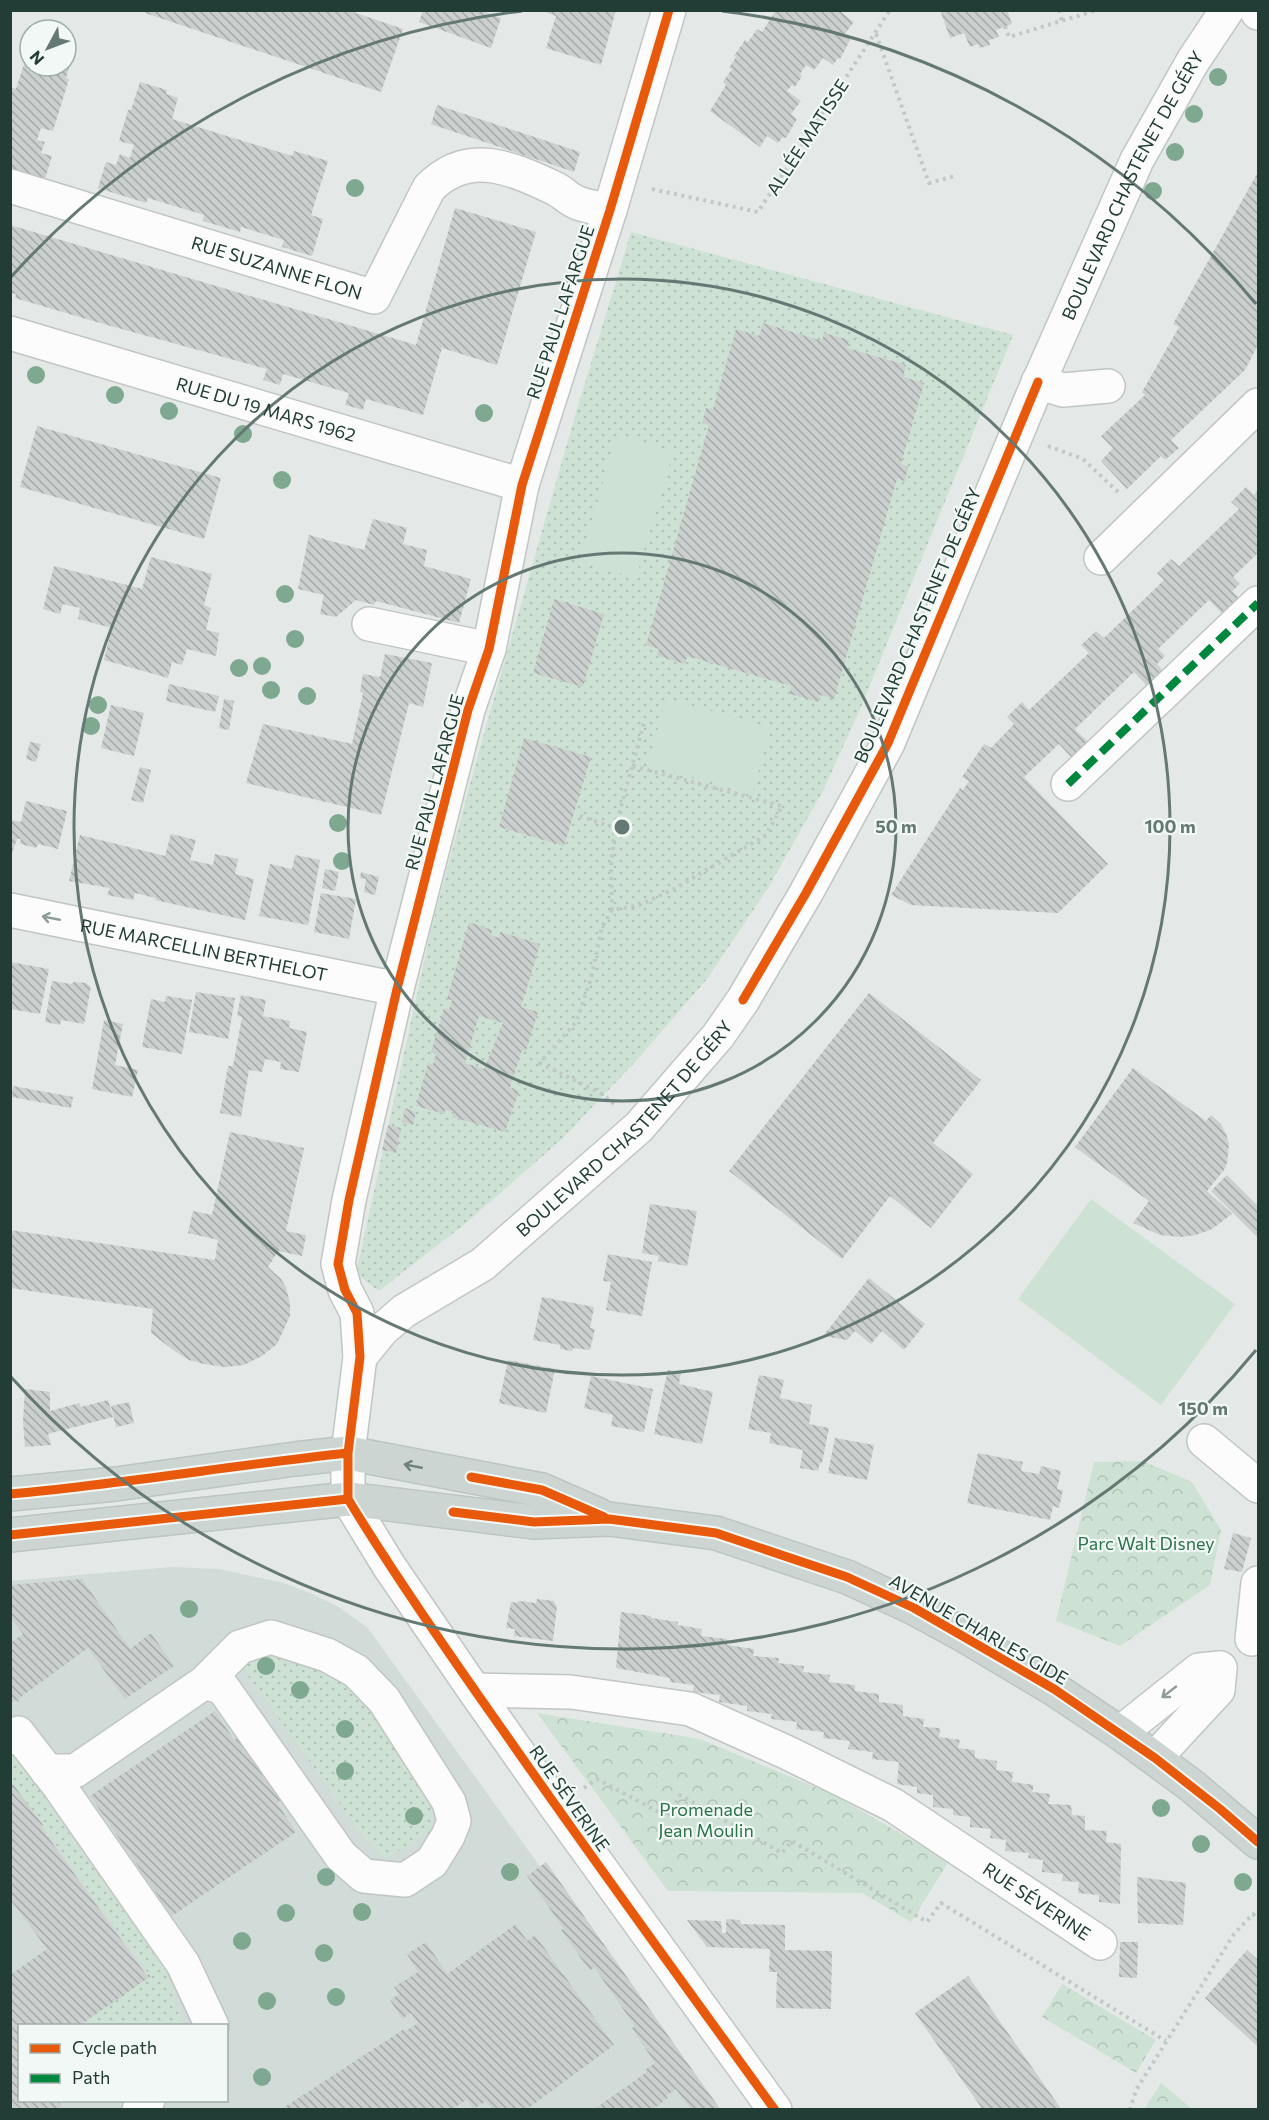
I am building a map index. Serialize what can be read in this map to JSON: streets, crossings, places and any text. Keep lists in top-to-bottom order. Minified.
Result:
{"streets":{"main road":["AVENUE CHARLES GIDE"],"street":["BOULEVARD CHASTENET DE GÉRY","RUE SUZANNE FLON","RUE PAUL LAFARGUE","RUE DU 19 MARS 1962","RUE MARCELLIN BERTHELOT","RUE SÉVERINE"],"path":["ALLÉE MATISSE"]},"crossings":[["ALLÉE MATISSE","RUE SUZANNE FLON"],["ALLÉE MATISSE","RUE PAUL LAFARGUE"],["BOULEVARD CHASTENET DE GÉRY","RUE PAUL LAFARGUE"],["RUE SUZANNE FLON","RUE PAUL LAFARGUE"],["RUE PAUL LAFARGUE","RUE DU 19 MARS 1962"],["RUE PAUL LAFARGUE","RUE MARCELLIN BERTHELOT"],["AVENUE CHARLES GIDE","RUE SÉVERINE"]],"one_way":["RUE MARCELLIN BERTHELOT"],"parks":["Parc Walt Disney","Promenade Jean Moulin"],"legend":["Cycle path","Path"],"north":"bottom left","rings":["50 m","100 m","150 m"]}
